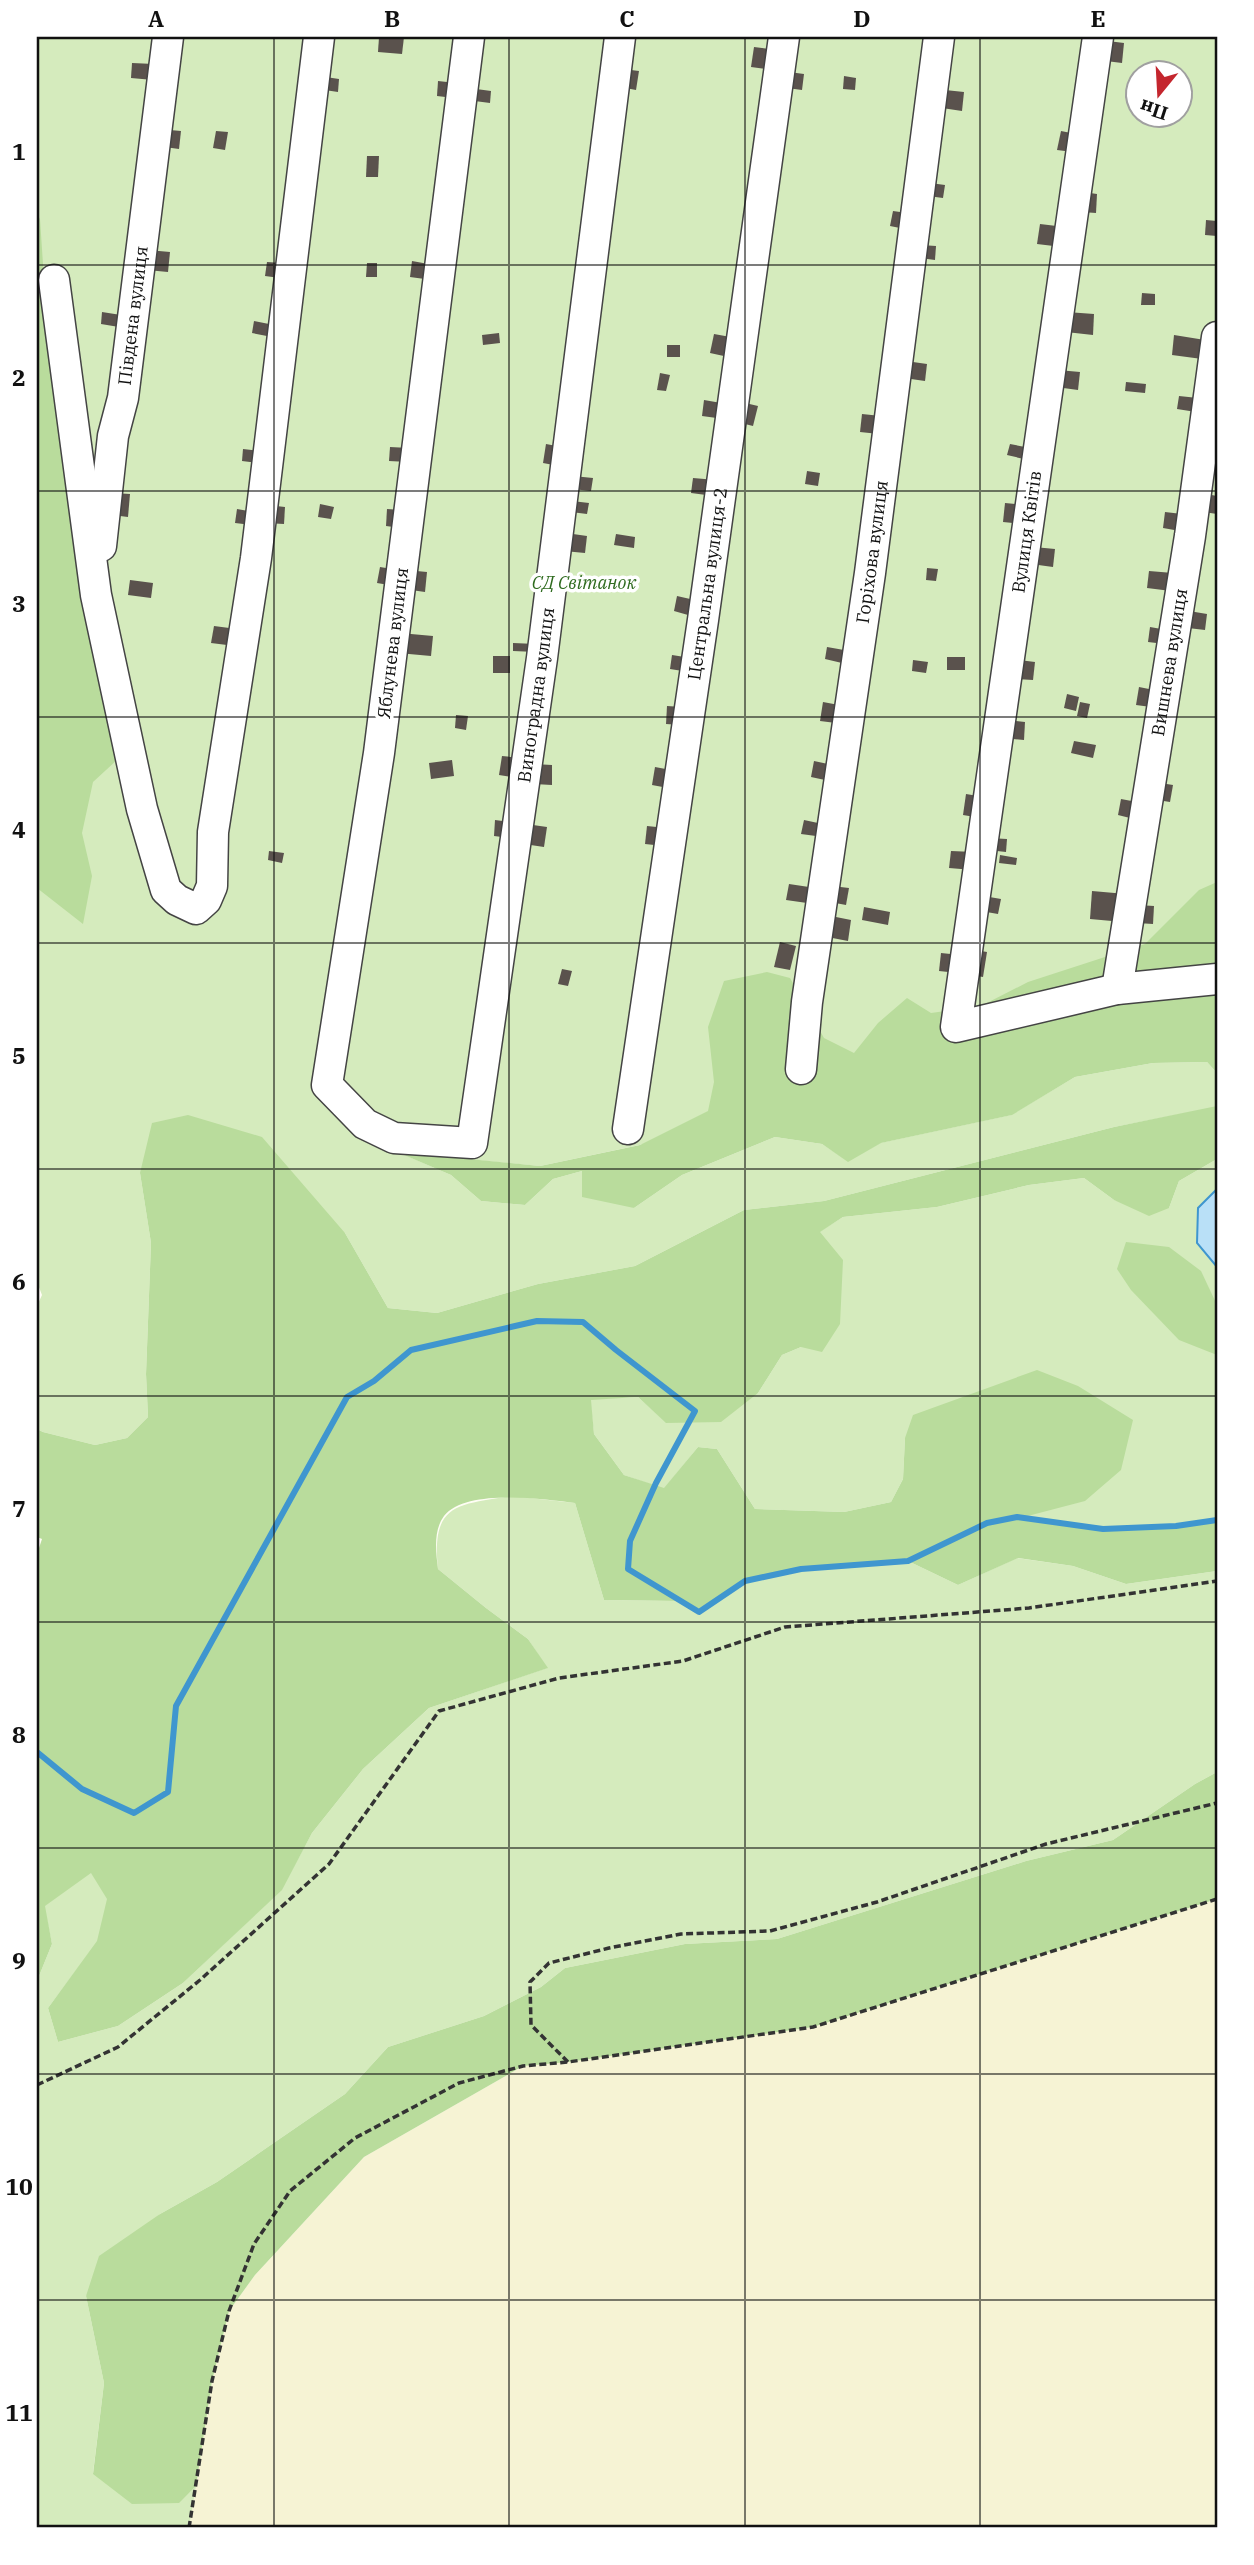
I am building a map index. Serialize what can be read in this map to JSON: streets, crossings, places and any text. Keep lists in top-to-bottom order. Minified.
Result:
{"streets":{"lane":["Південа вулиця","Вулиця Квітів","Горіхова вулиця","Центральна вулиця-2","Яблунева вулиця","Вишнева вулиця","Виноградна вулиця"]},"crossings":[["Вулиця Квітів","Вишнева вулиця"],["Яблунева вулиця","Виноградна вулиця"]],"parks":["СД Світанок"],"north":"bottom","grid":{"columns":["A","B","C","D","E"],"rows":["1","2","3","4","5","6","7","8","9","10","11"]}}
